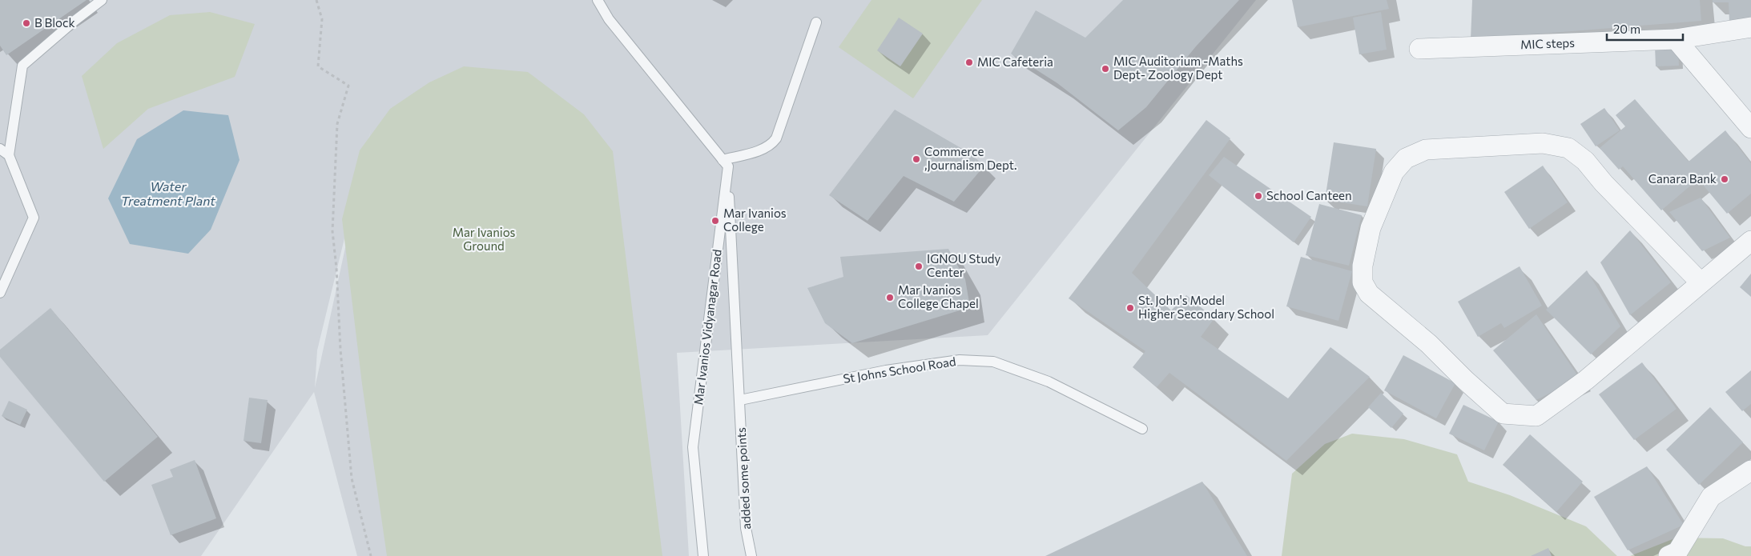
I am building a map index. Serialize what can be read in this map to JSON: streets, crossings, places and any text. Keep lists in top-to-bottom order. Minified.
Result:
{"streets":{"street":["MIC steps"],"lane":["Mar Ivanios Vidyanagar Road","St Johns School Road","added some points"]},"crossings":[["Mar Ivanios Vidyanagar Road","added some points"],["St Johns School Road","added some points"]],"water":["Water Treatment Plant"],"parks":["Mar Ivanios Ground"],"places":["B Block","MIC Cafeteria","MIC Auditorium -Maths Dept- Zoology Dept","Commerce ,Journalism Dept.","Canara Bank","School Canteen","Mar Ivanios College","IGNOU Study Center","Mar Ivanios College Chapel","St. John's Model Higher Secondary School"],"scale_bar":"20 m"}
